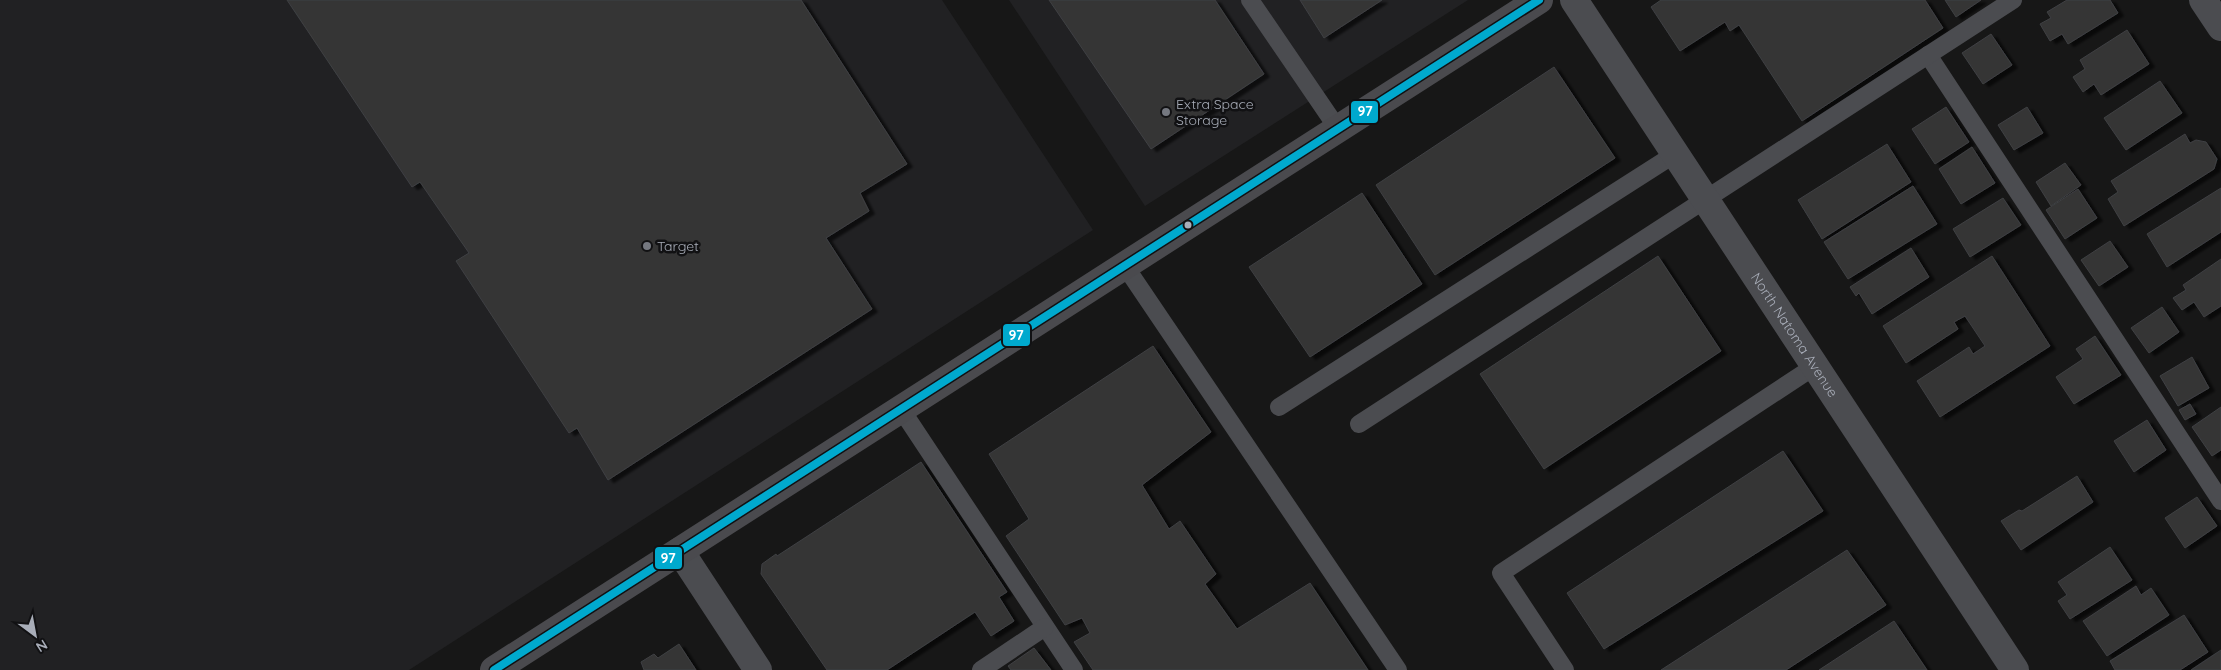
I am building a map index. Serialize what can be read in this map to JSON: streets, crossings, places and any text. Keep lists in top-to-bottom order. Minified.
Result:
{"streets":{"street":["North Natoma Avenue"]},"places":["Extra Space Storage","Target"],"lines":["transit line 97"],"north":"bottom right"}
